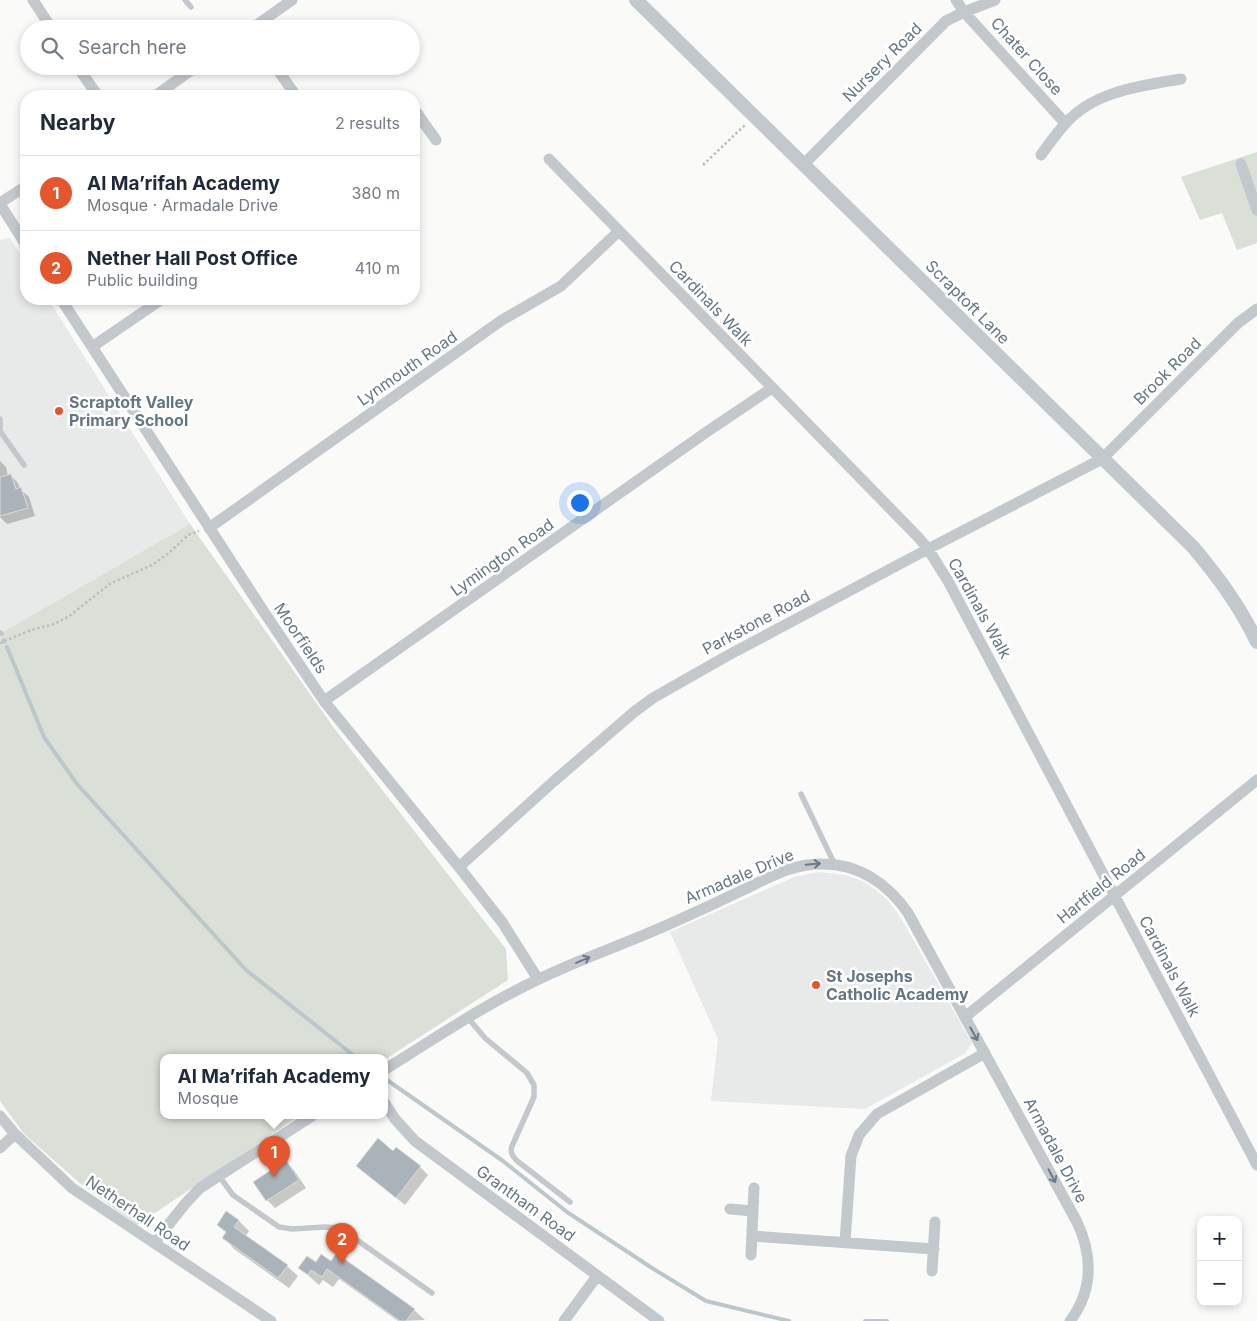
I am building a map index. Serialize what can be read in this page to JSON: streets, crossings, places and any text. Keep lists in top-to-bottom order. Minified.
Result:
{"streets":{"street":["Chater Close","Nursery Road","Scraptoft Lane","Cardinals Walk","Lynmouth Road","Brook Road","Lymington Road","Parkstone Road","Moorfields","Armadale Drive","Hartfield Road","Grantham Road","Netherhall Road"]},"crossings":[["Chater Close","Nursery Road"],["Nursery Road","Scraptoft Lane"],["Scraptoft Lane","Brook Road"],["Scraptoft Lane","Parkstone Road"],["Cardinals Walk","Lynmouth Road"],["Cardinals Walk","Lymington Road"],["Cardinals Walk","Parkstone Road"],["Cardinals Walk","Hartfield Road"],["Lynmouth Road","Moorfields"],["Brook Road","Parkstone Road"],["Lymington Road","Moorfields"],["Parkstone Road","Moorfields"],["Moorfields","Armadale Drive"],["Armadale Drive","Hartfield Road"]],"places":["Scraptoft Valley Primary School","St Josephs Catholic Academy"],"page":{"search":"Search here","heading":["Nearby","2 results"],"list":[{"mark":"1","name":"Al Ma’rifah Academy","note":"Mosque · Armadale Drive","value":"380 m"},{"mark":"2","name":"Nether Hall Post Office","note":"Public building","value":"410 m"}],"popup":["Al Ma’rifah Academy","Mosque"],"pins":["1","2"],"map_buttons":["+","−"]}}
